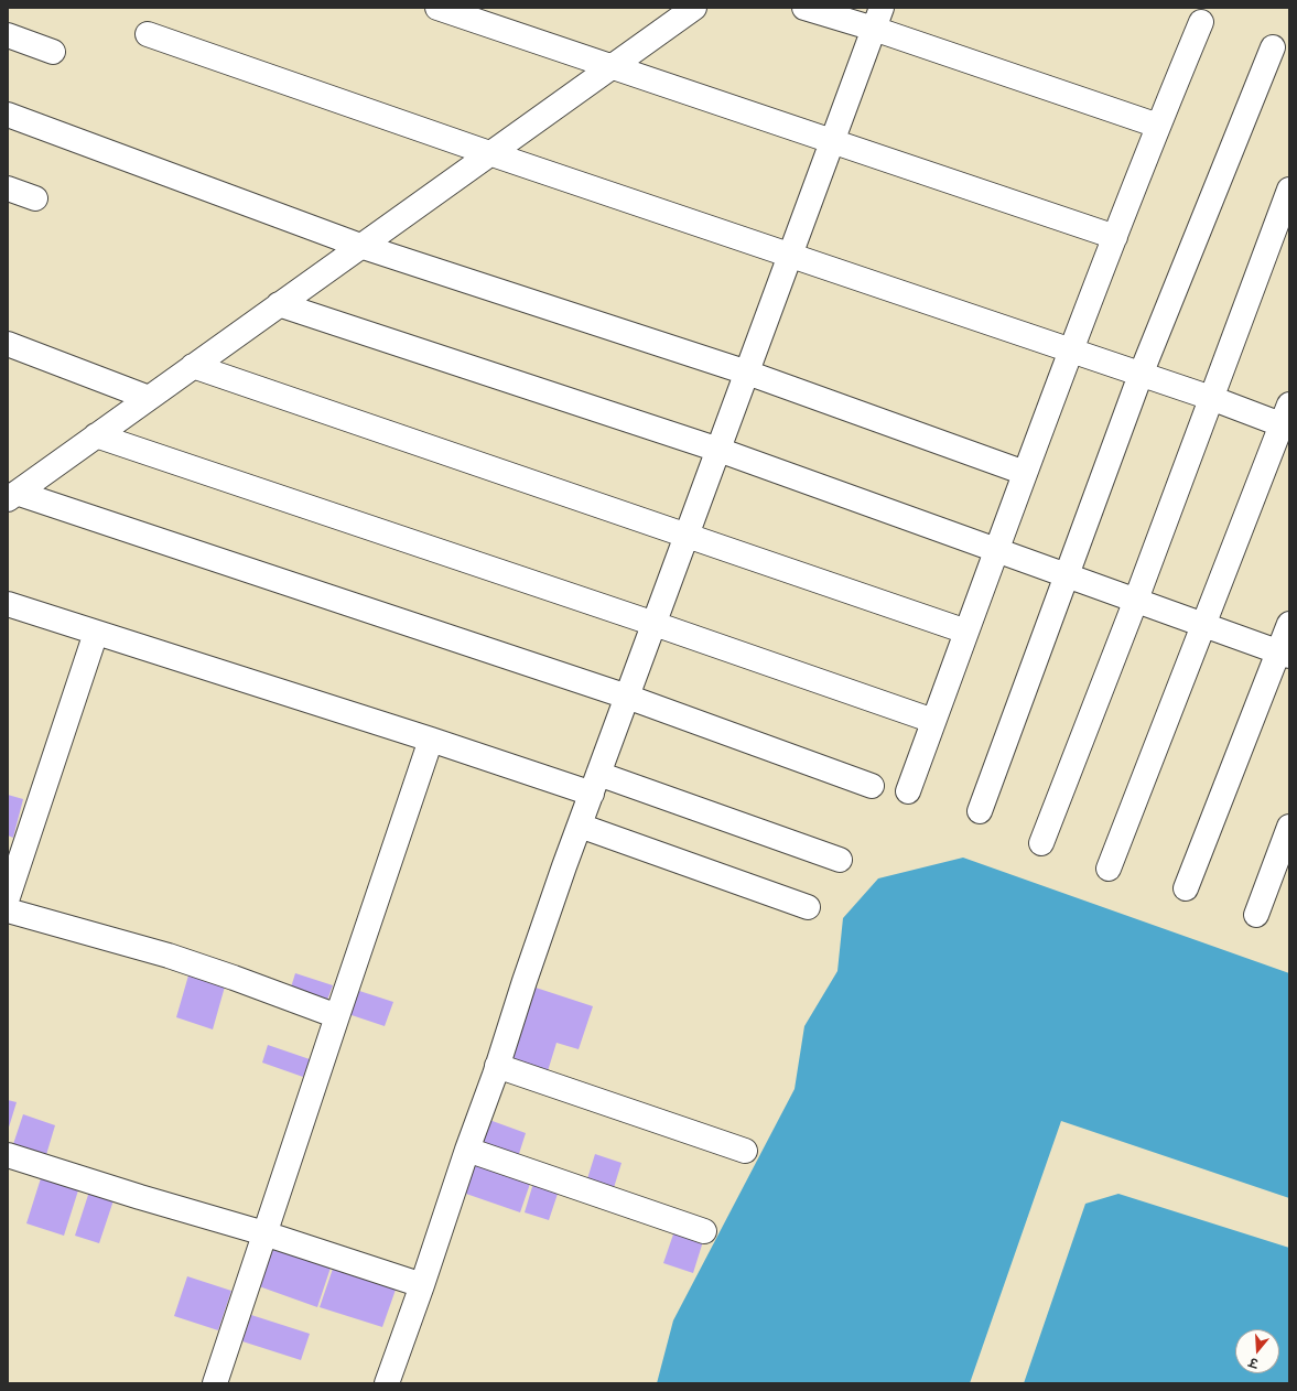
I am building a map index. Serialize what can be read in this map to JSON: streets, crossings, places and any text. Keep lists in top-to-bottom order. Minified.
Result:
{"north":"bottom"}
